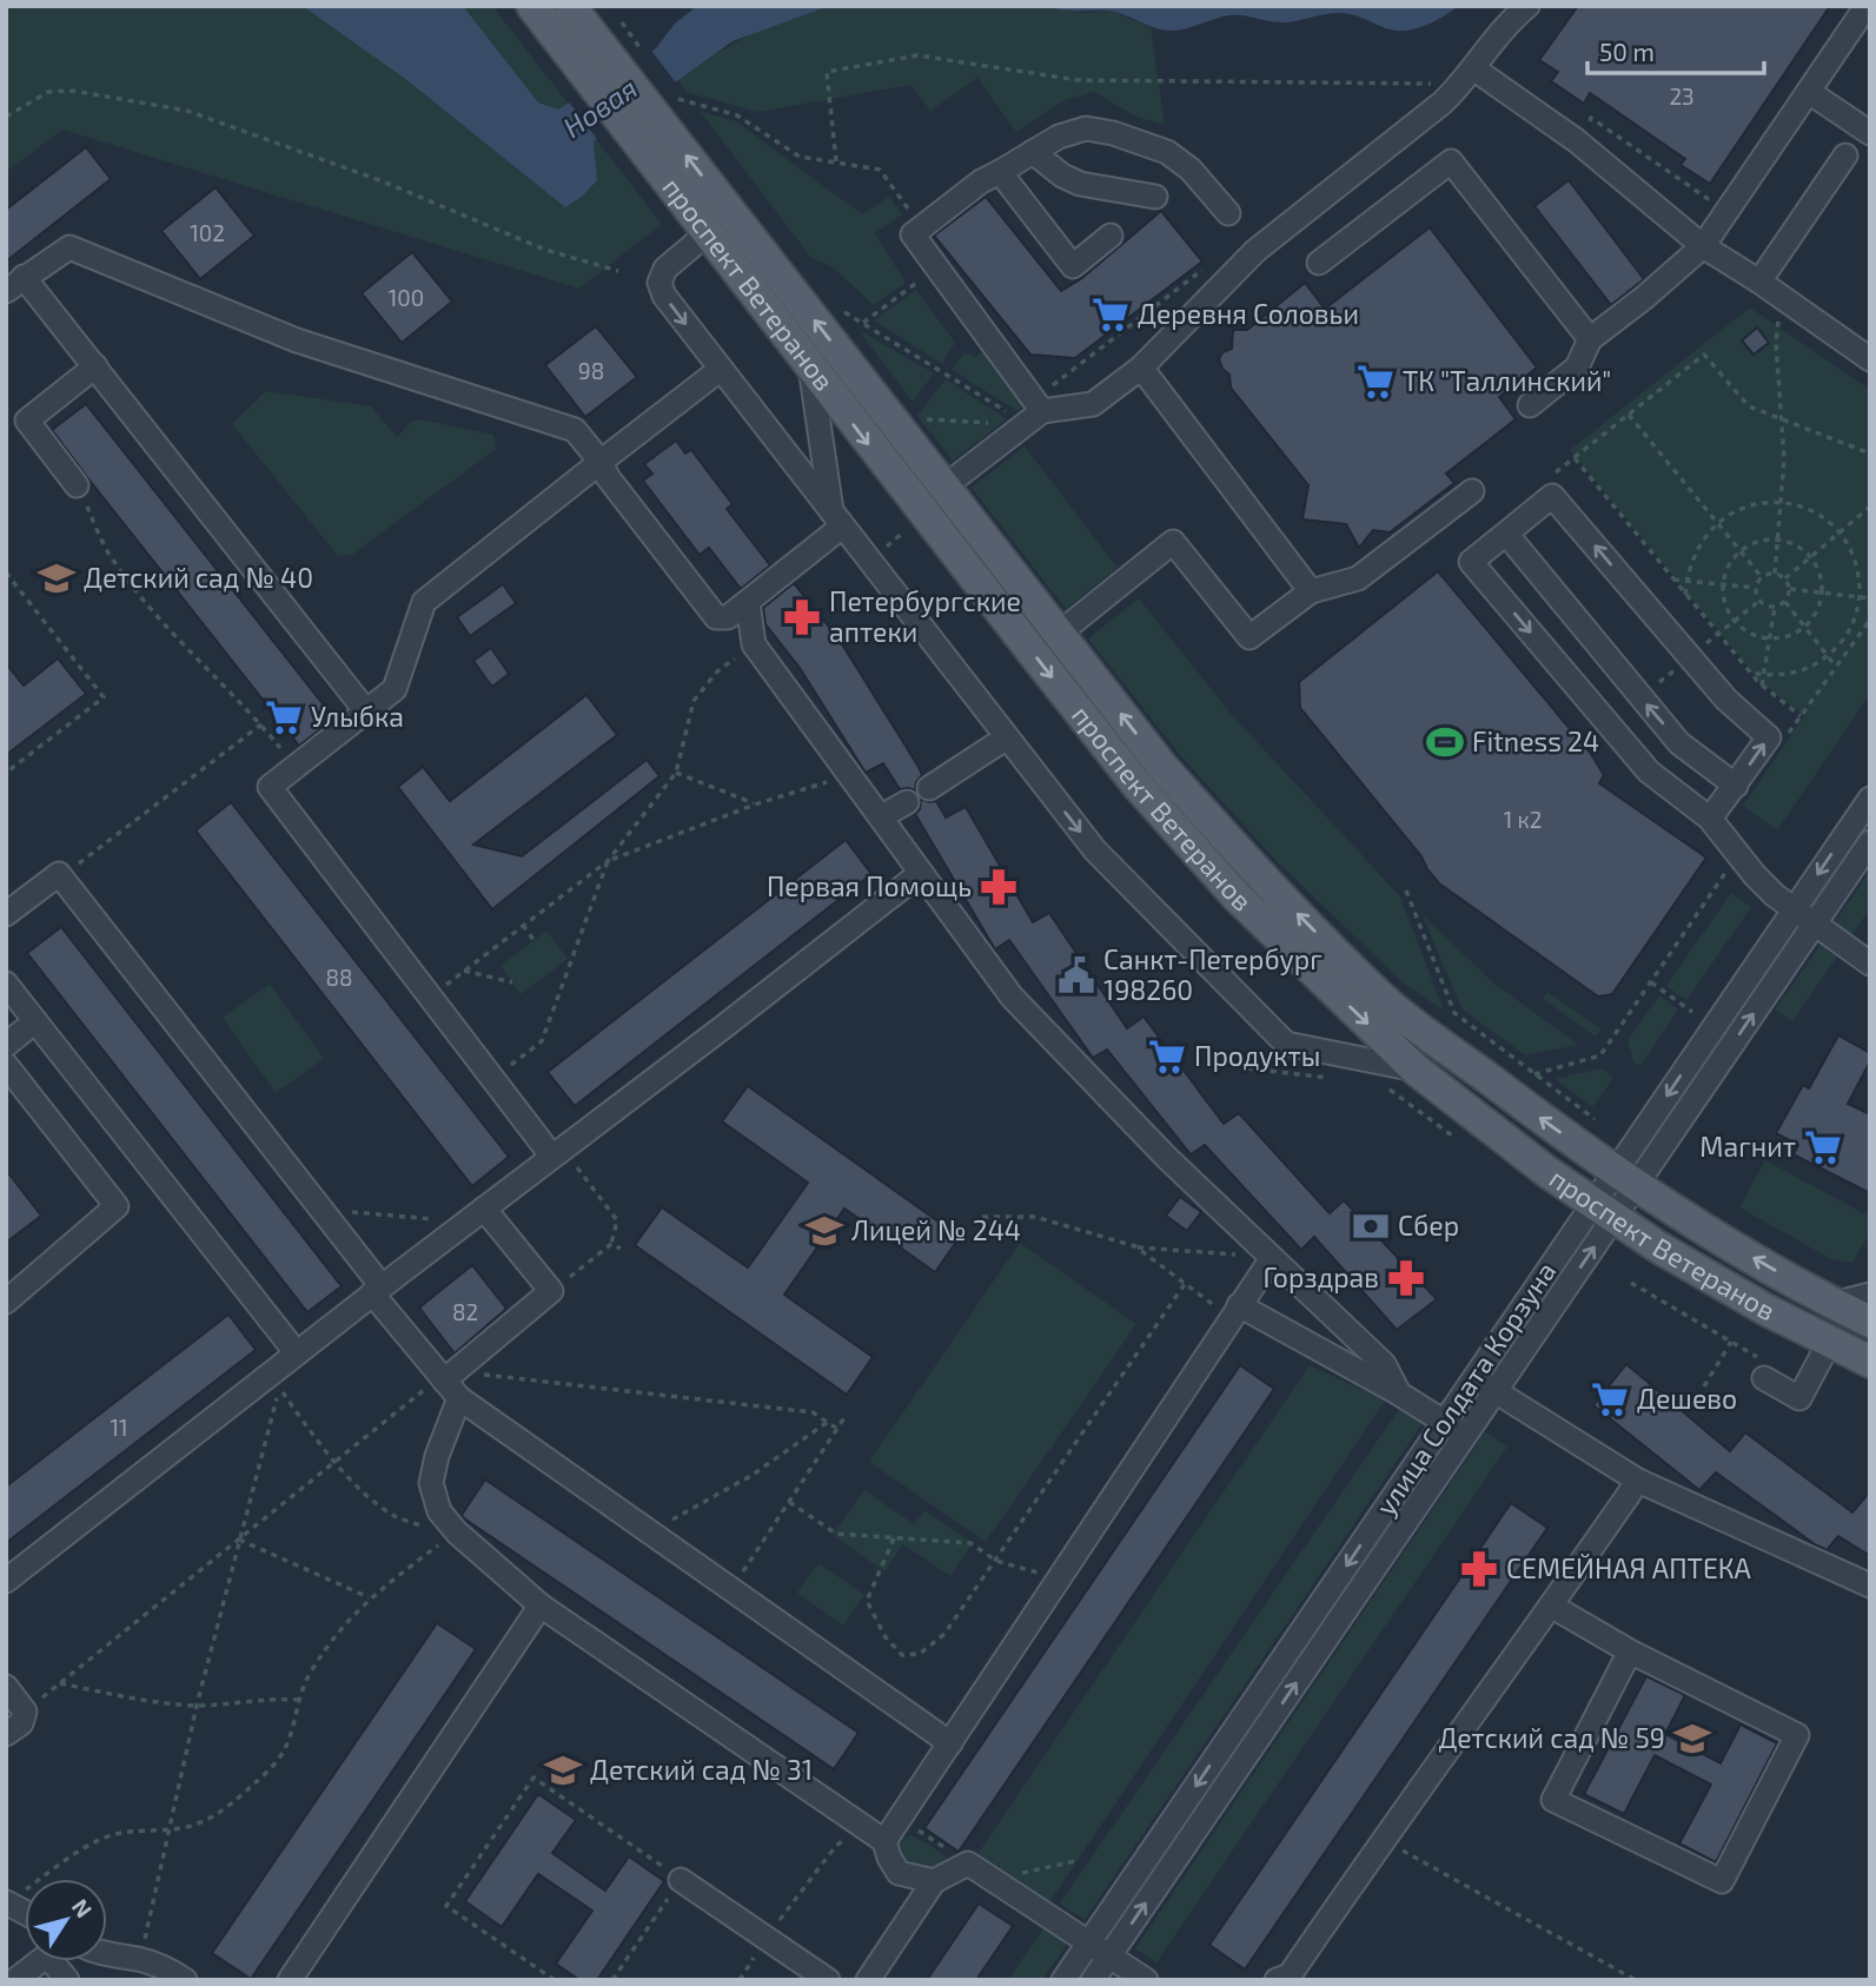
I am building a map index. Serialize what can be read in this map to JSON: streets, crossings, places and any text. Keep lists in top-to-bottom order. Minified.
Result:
{"streets":{"main road":["проспект Ветеранов"],"street":["улица Солдата Корзуна"]},"crossings":[["проспект Ветеранов","улица Солдата Корзуна"]],"water":["Новая"],"places":{"supermarket":["Деревня Соловьи","ТК \"Таллинский\"","Улыбка","Продукты","Магнит","Дешево"],"school or university":["Детский сад № 40","Лицей № 244","Детский сад № 59","Детский сад № 31"],"pharmacy":["Петербургские аптеки","Первая Помощь","Горздрав","СЕМЕЙНАЯ АПТЕКА"],"sports":["Fitness 24"],"public building":["Санкт-Петербург 198260"],"bank":["Сбер"]},"house_numbers":["23","102","100","98","1 к2","88","82","11"],"scale_bar":"50 m","north":"top right"}
